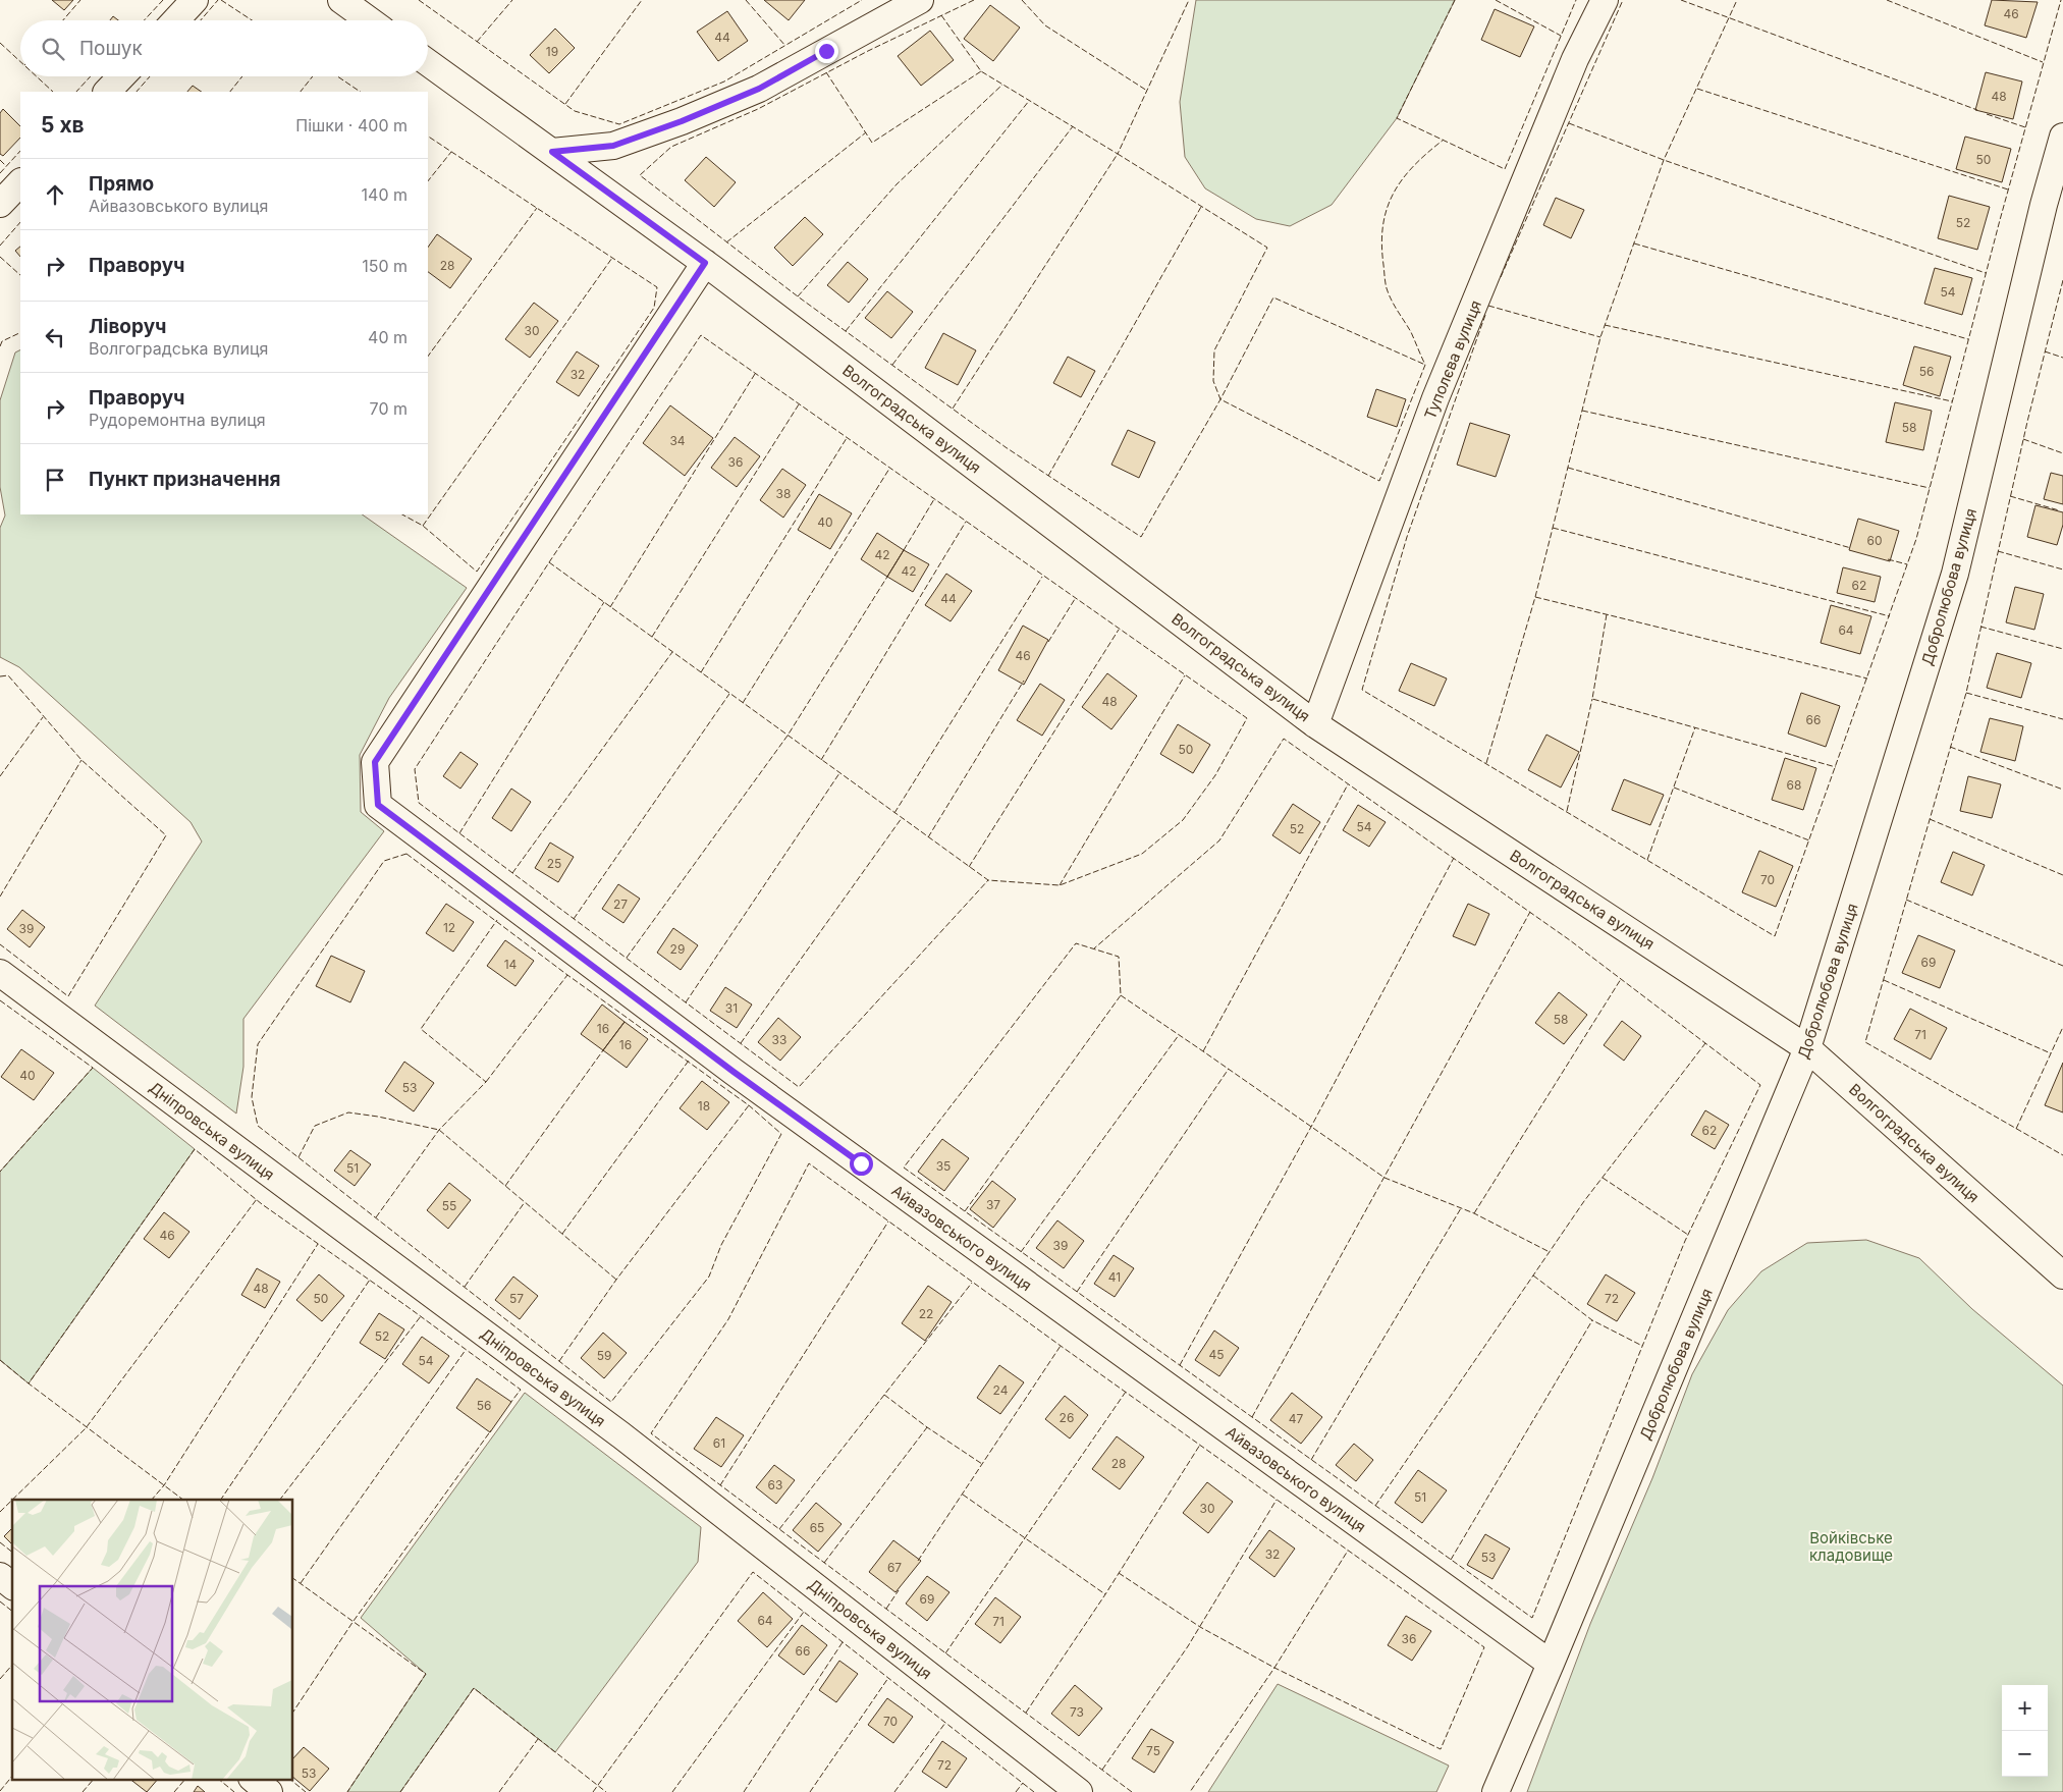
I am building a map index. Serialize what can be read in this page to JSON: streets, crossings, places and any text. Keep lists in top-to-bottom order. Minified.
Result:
{"streets":{"street":["Туполєва вулиця","Волгоградська вулиця","Добролюбова вулиця","Дніпровська вулиця","Айвазовського вулиця"]},"crossings":[["Туполєва вулиця","Волгоградська вулиця"],["Волгоградська вулиця","Добролюбова вулиця"],["Волгоградська вулиця","Айвазовського вулиця"],["Добролюбова вулиця","Айвазовського вулиця"]],"parks":["Войківське кладовище"],"house_numbers":["46","44","19","48","50","52","28","54","30","56","32","58","34","36","38","40","60","42","42","62","44","64","46","48","66","50","68","54","52","25","70","27","12","39","29","69","14","31","58","16","71","33","16","40","53","18","62","35","51","37","55","46","39","41","48","50","57","72","22","52","45","59","54","24","56","26","47","61","28","63","51","30","65","32","53","67","69","64","71","36","66","73","70","75","72","53"],"page":{"search":"Пошук","heading":["5 хв","Пішки · 400 m"],"list":[["Прямо","Айвазовського вулиця","140 m"],["Праворуч","150 m"],["Ліворуч","Волгоградська вулиця","40 m"],["Праворуч","Рудоремонтна вулиця","70 m"],"Пункт призначення"],"map_buttons":["+","−"]}}
